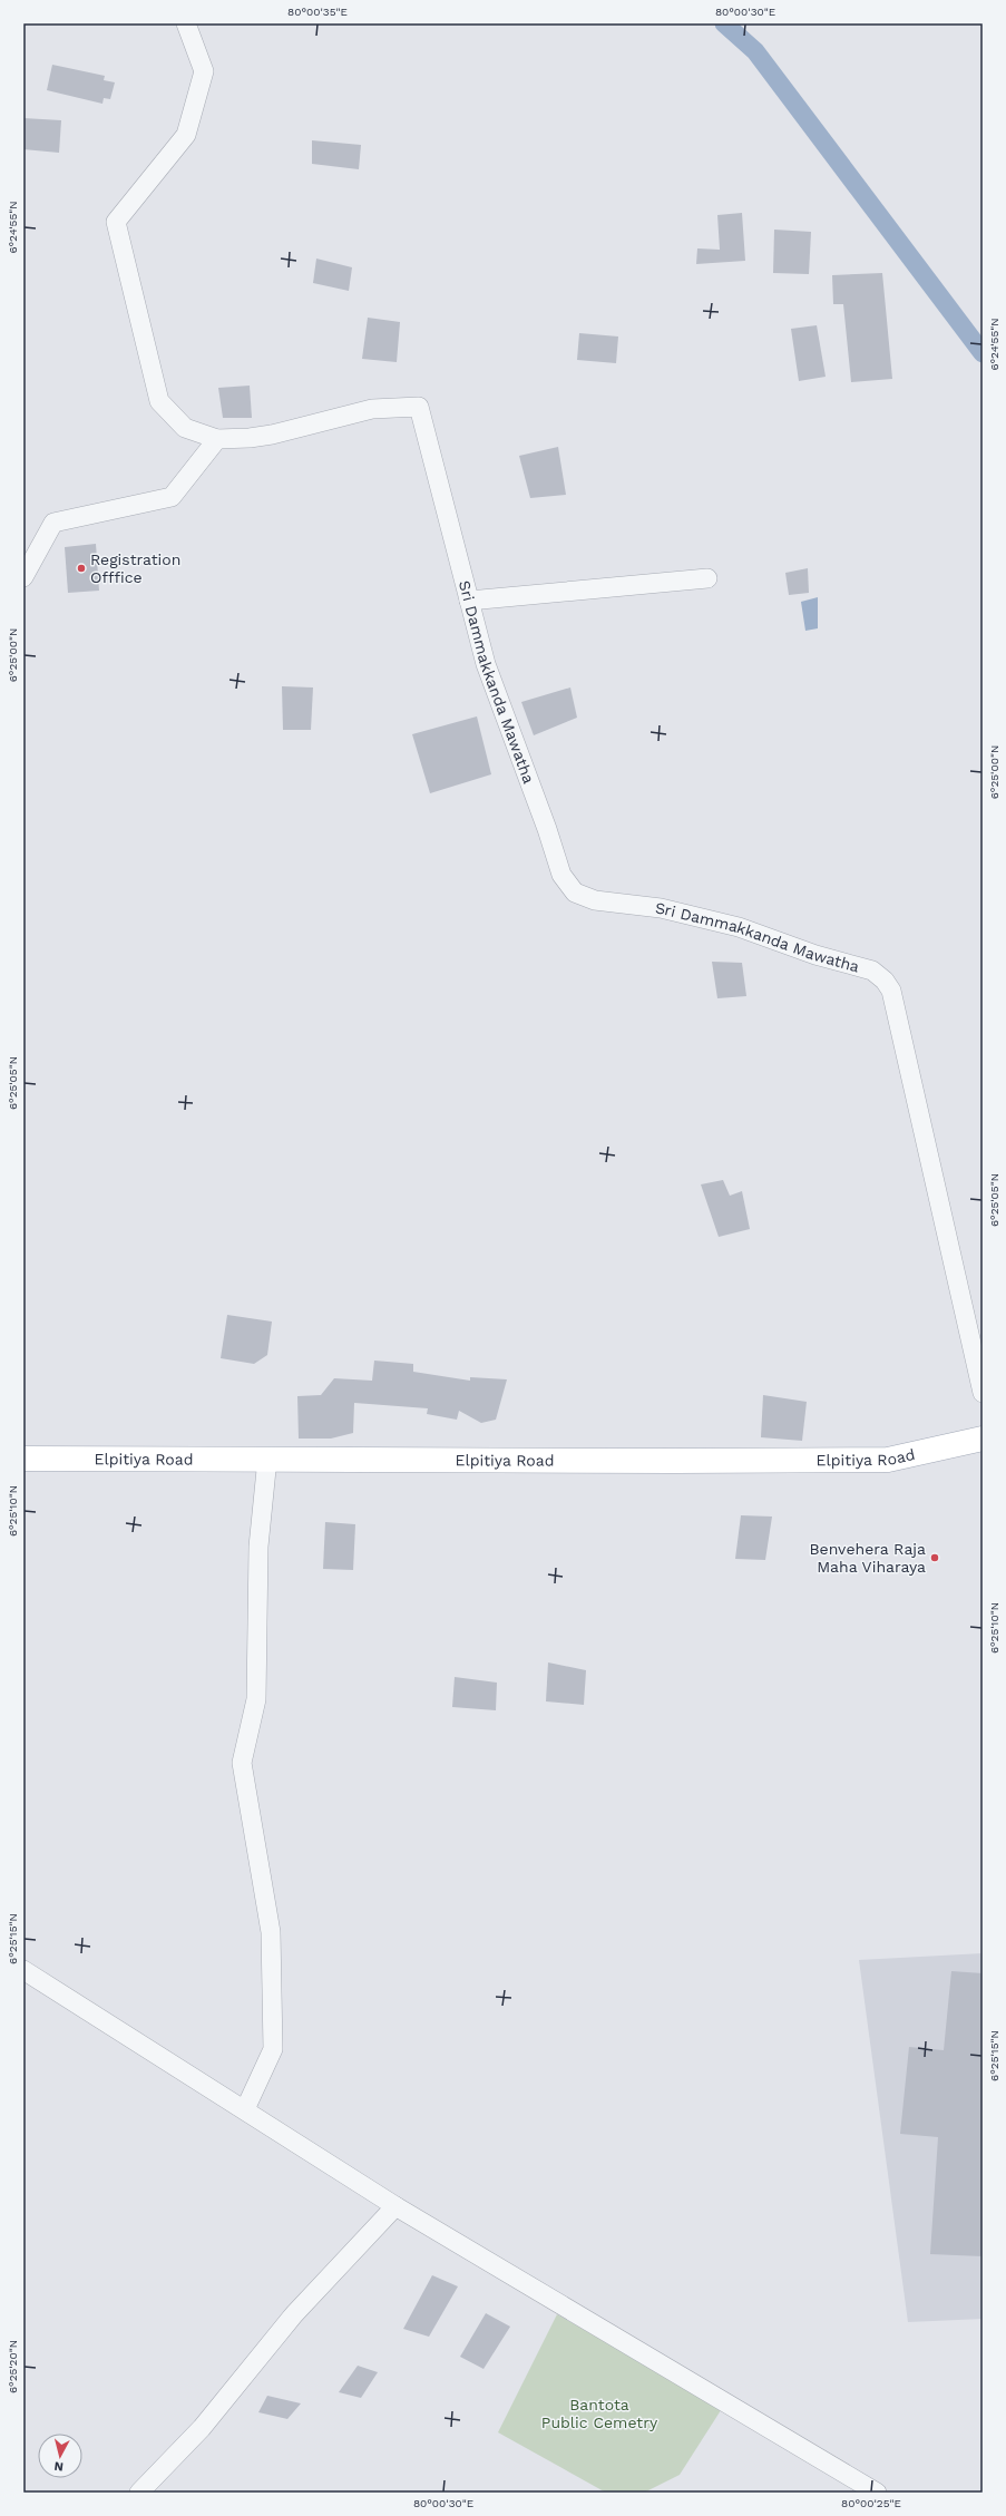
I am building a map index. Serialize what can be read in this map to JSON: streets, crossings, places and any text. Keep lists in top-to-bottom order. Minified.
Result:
{"streets":{"main road":["Elpitiya Road"],"street":["Sri Dammakkanda Mawatha"]},"parks":["Bantota Public Cemetry"],"places":["Registration Offfice","Benvehera Raja Maha Viharaya"],"north":"bottom","coordinates":["80°00'35\"E","80°00'30\"E","6°24'55\"N","6°25'00\"N","6°25'05\"N","6°25'10\"N","6°25'15\"N","6°25'20\"N","80°00'25\"E"]}
